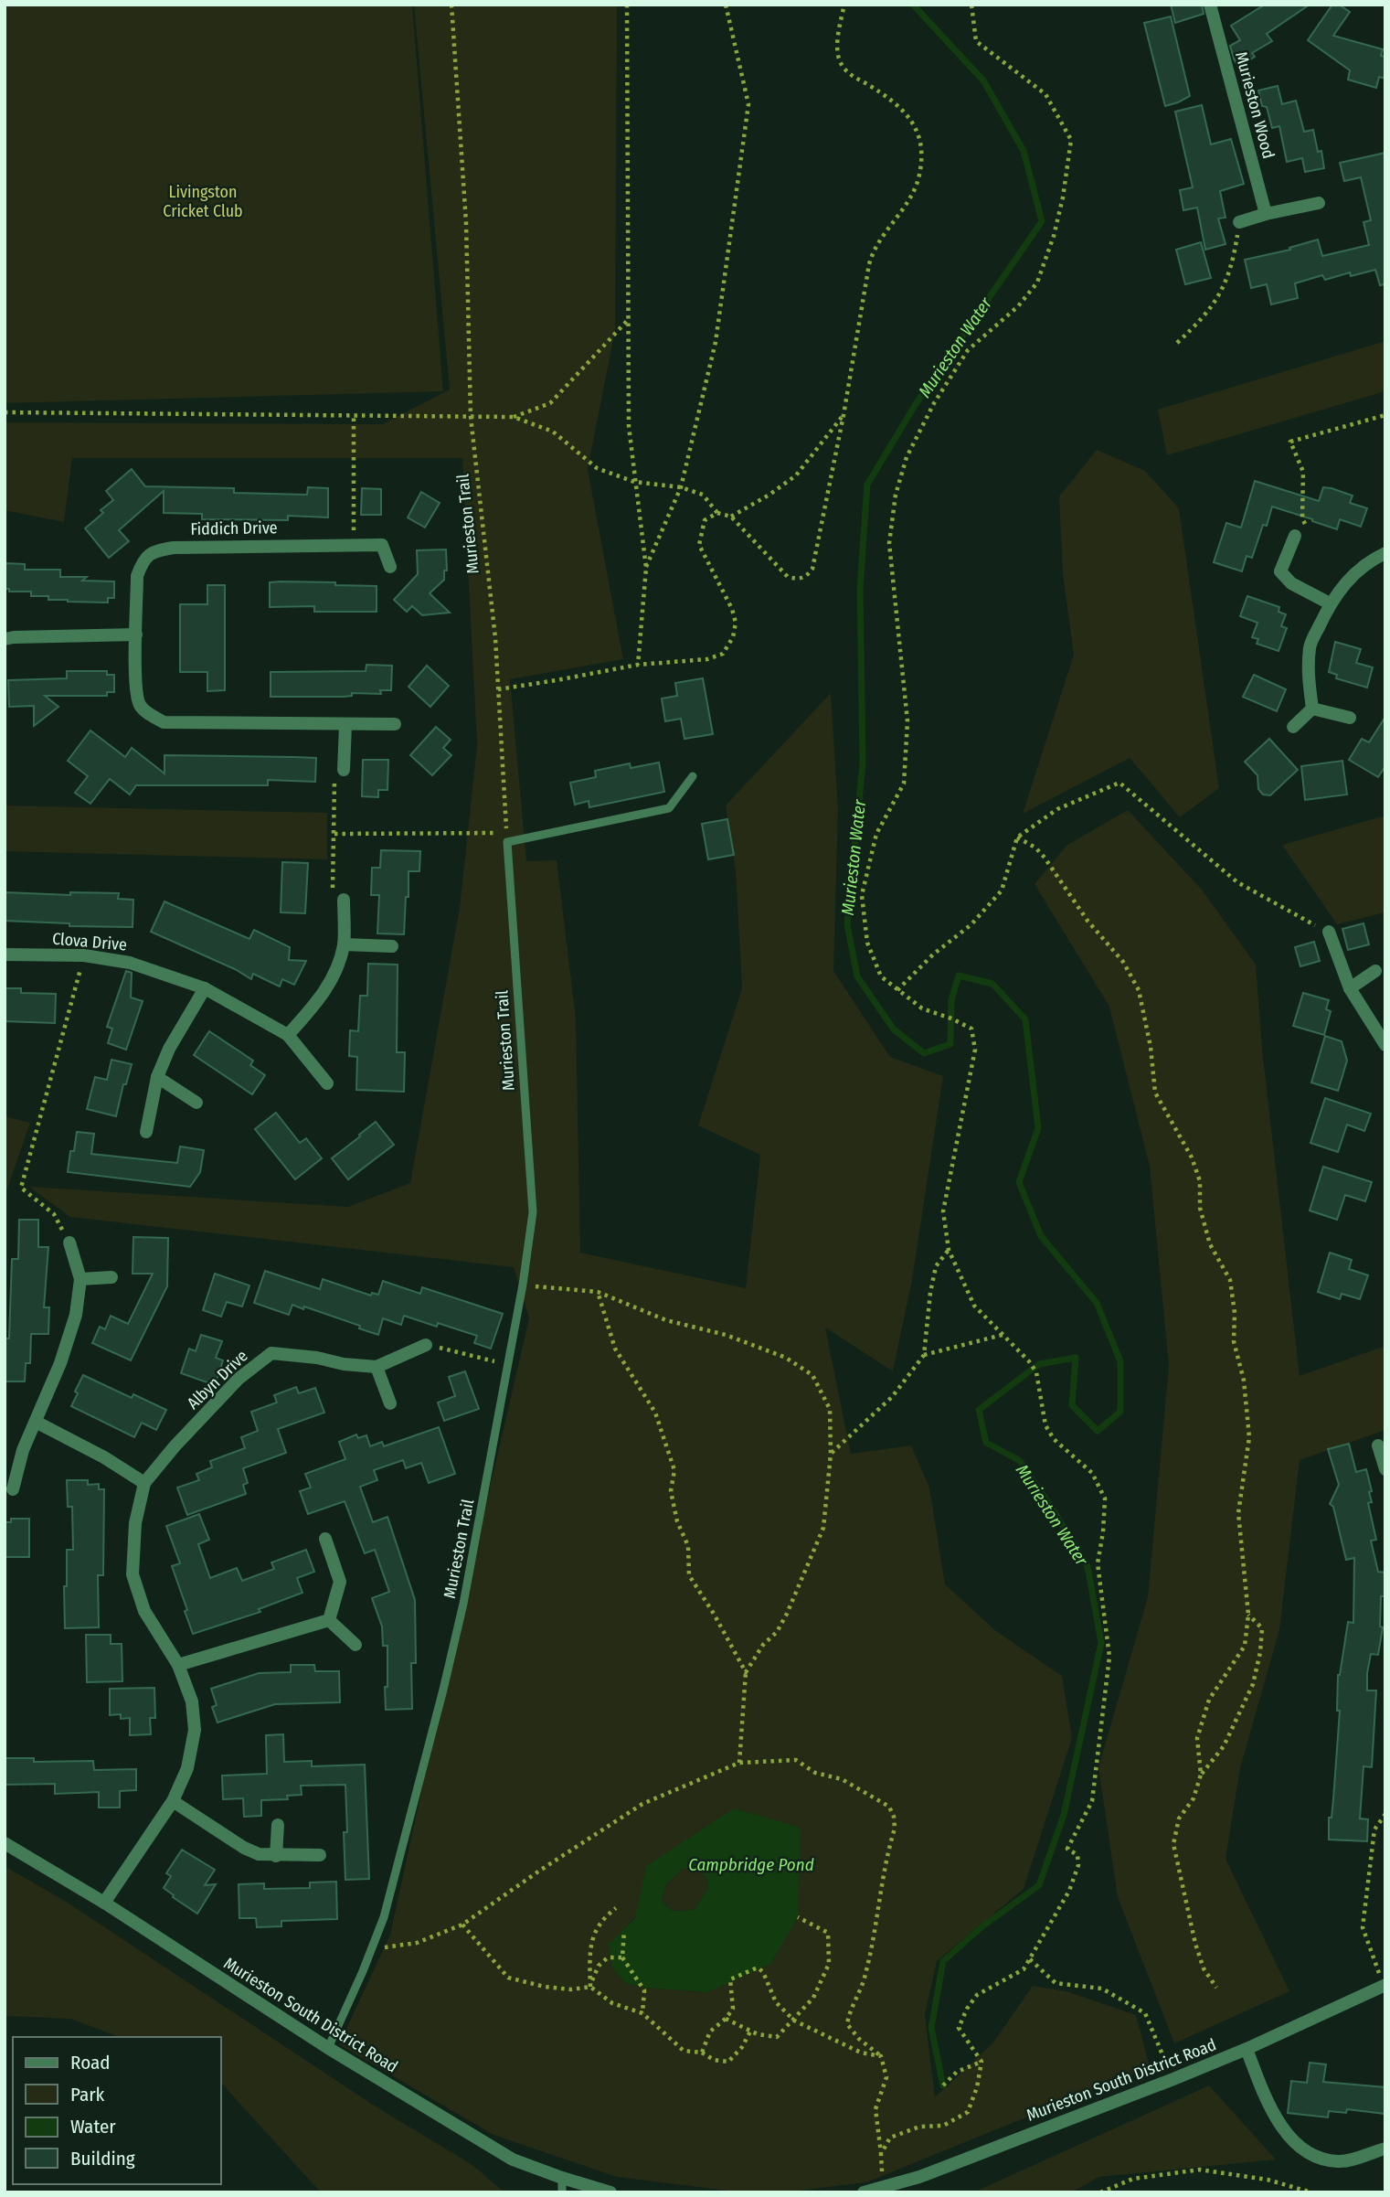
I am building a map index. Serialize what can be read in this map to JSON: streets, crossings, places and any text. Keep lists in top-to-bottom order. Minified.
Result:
{"streets":{"street":["Murieston Wood","Fiddich Drive","Clova Drive","Albyn Drive","Murieston South District Road"],"lane":["Murieston Trail"]},"crossings":[["Murieston Trail","Murieston South District Road"],["Albyn Drive","Murieston South District Road"]],"water":["Murieston Water","Campbridge Pond"],"parks":["Livingston Cricket Club"],"legend":["Road","Park","Water","Building"]}
